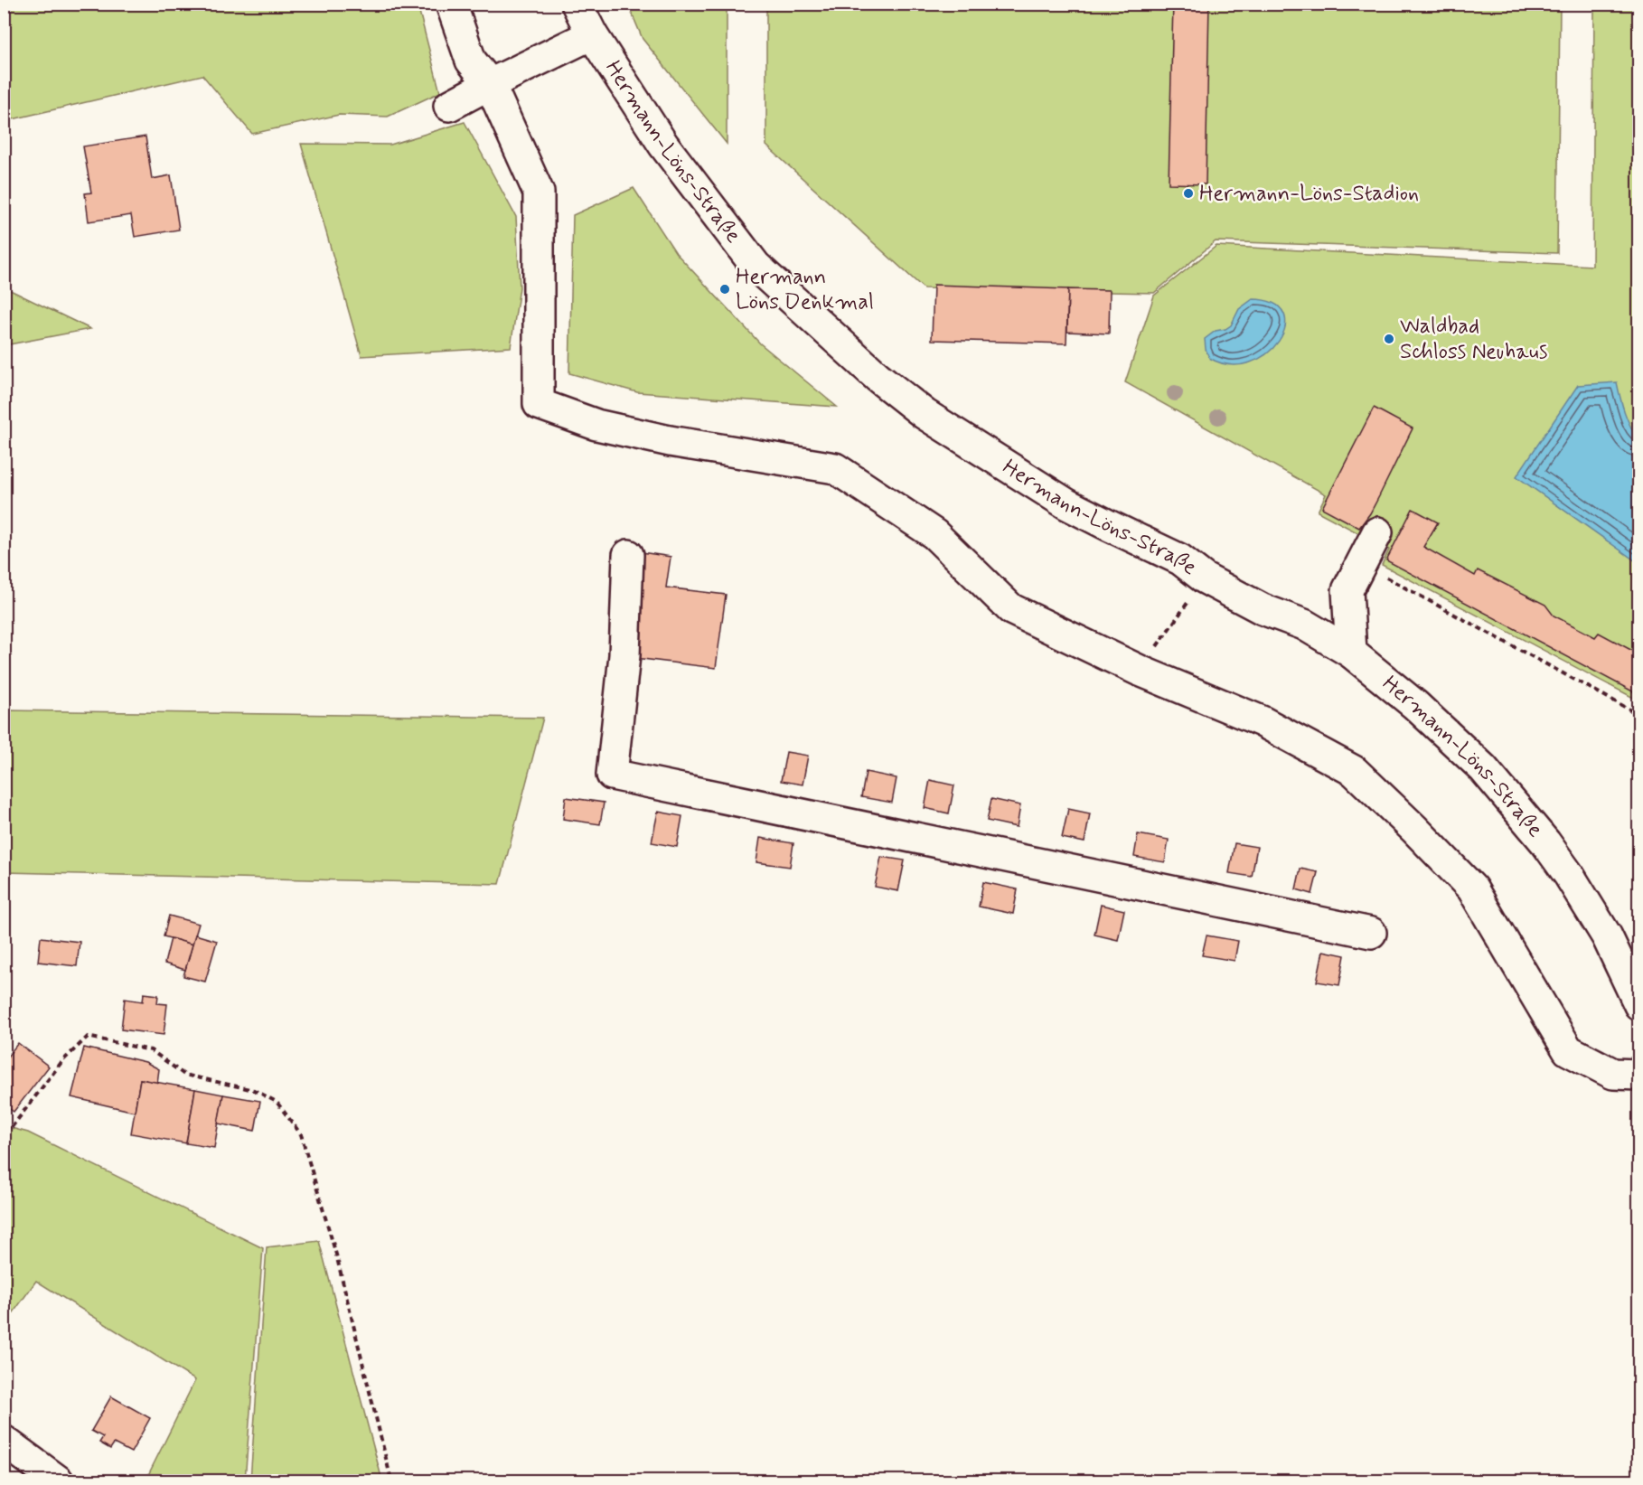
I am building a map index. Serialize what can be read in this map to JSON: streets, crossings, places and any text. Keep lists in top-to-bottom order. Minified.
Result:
{"streets":{"street":["Hermann-Löns-Straße"]},"places":["Hermann-Löns-Stadion","Hermann Löns Denkmal","Waldbad Schloss Neuhaus"]}
